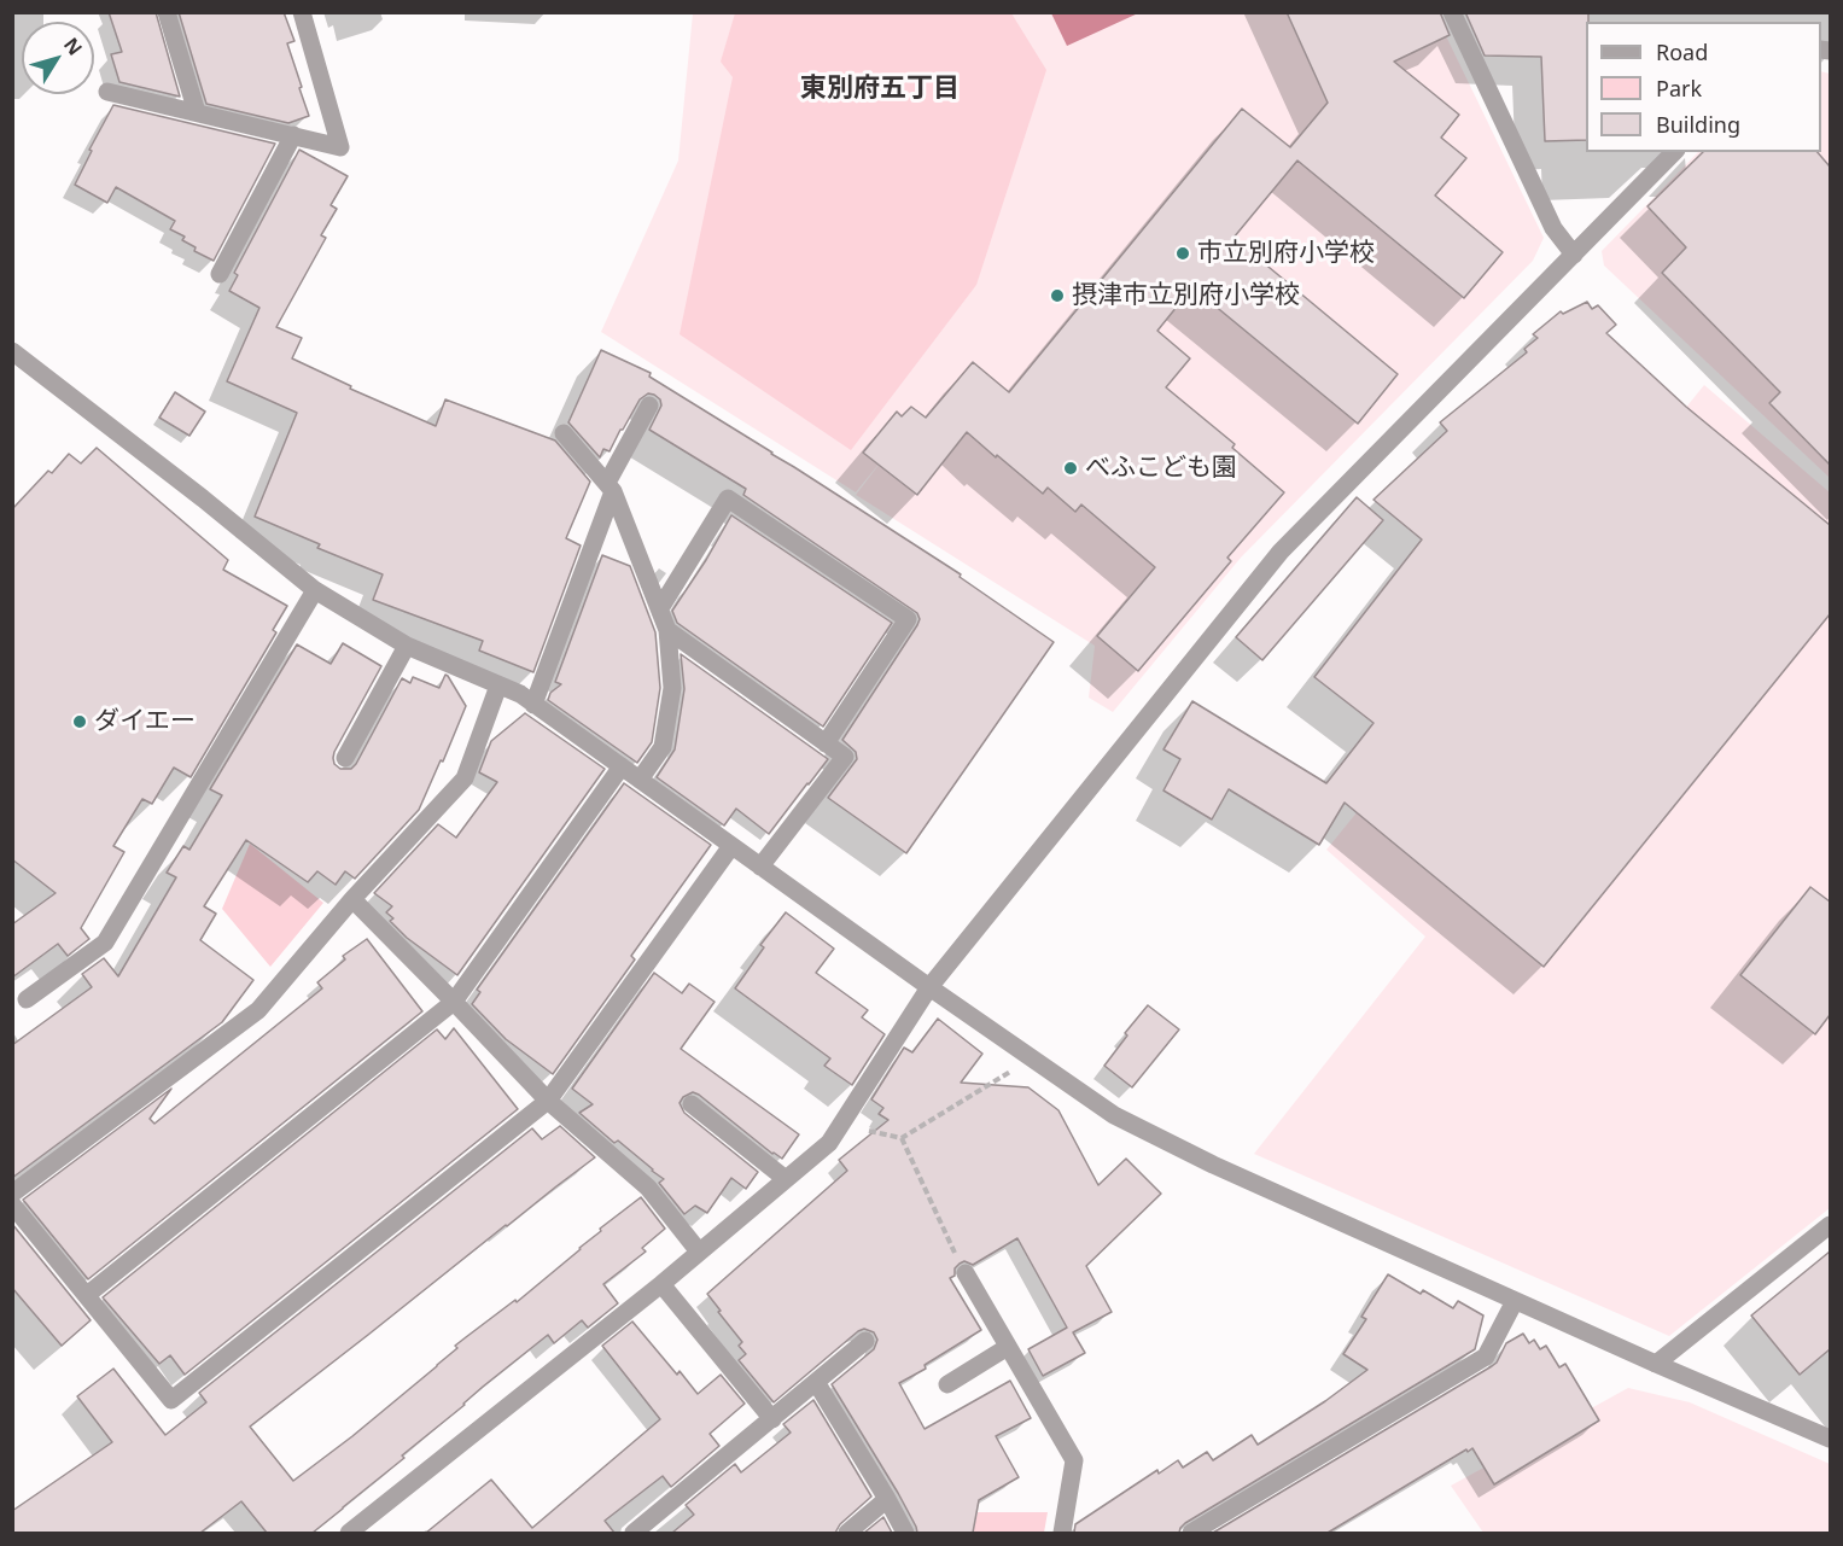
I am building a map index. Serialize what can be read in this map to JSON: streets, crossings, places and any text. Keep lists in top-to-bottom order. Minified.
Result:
{"districts":["東別府五丁目"],"places":["市立別府小学校","摂津市立別府小学校","べふこども園","ダイエー"],"legend":["Road","Park","Building"],"north":"top right"}
